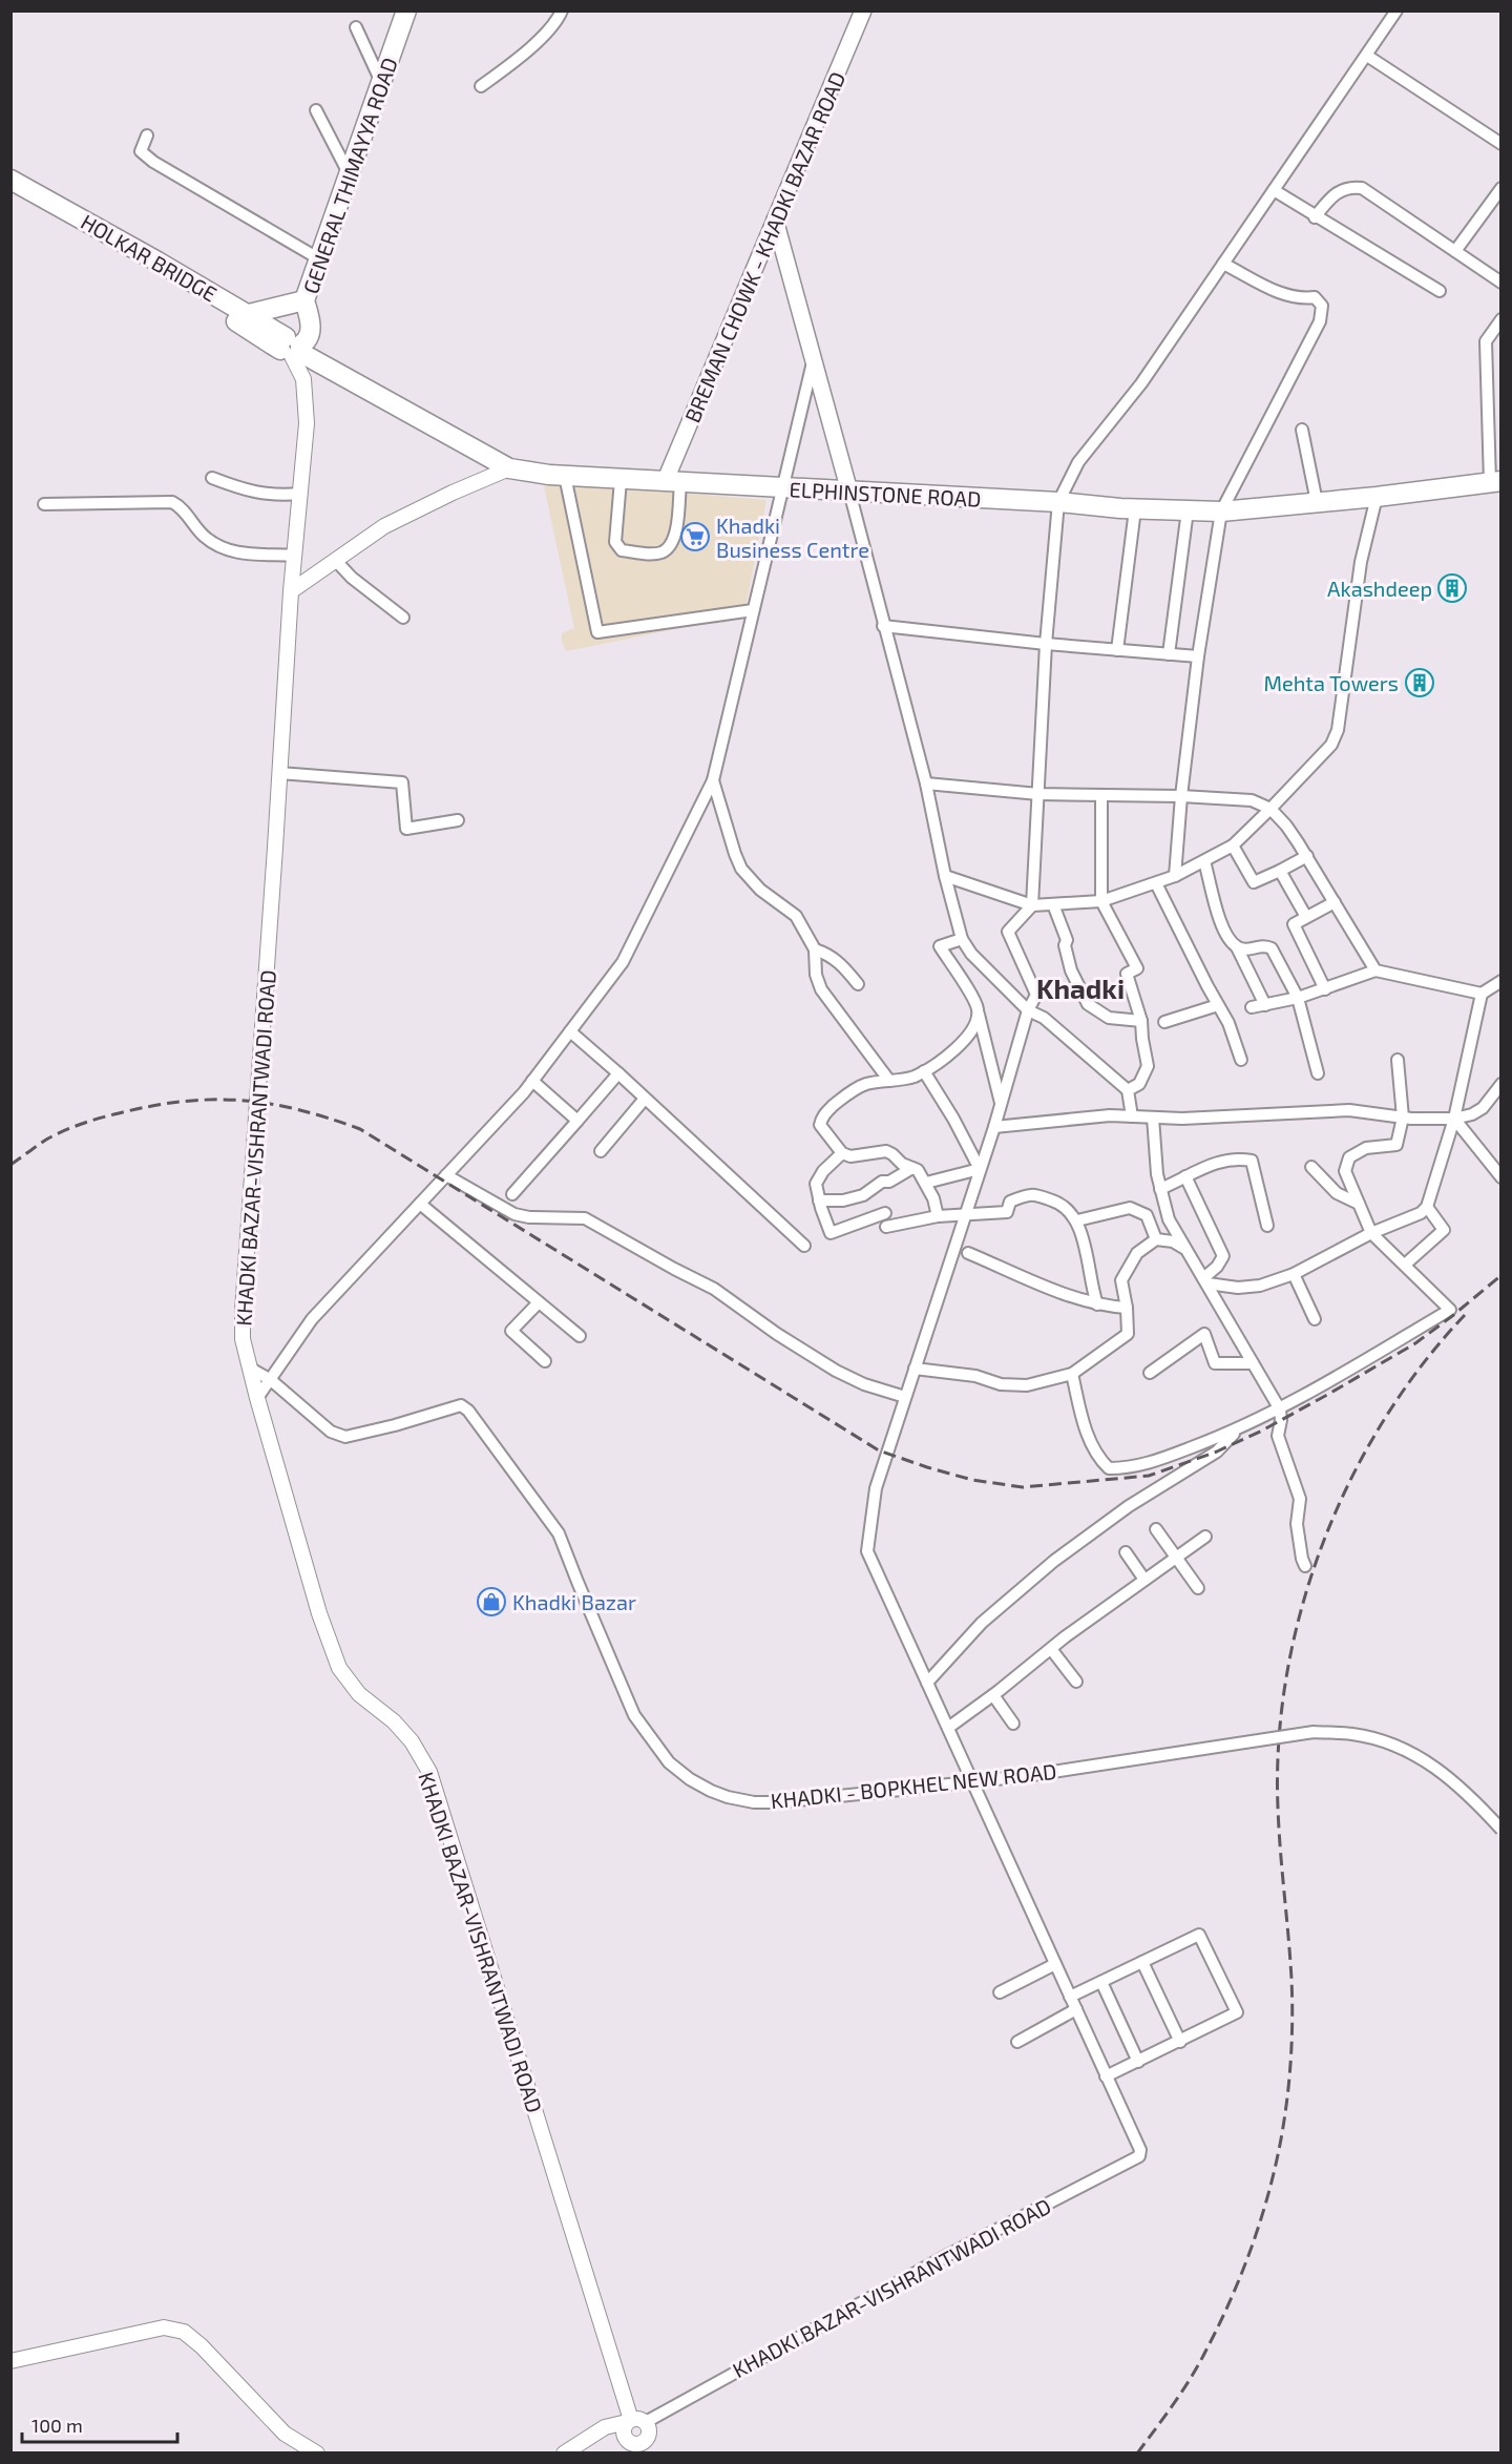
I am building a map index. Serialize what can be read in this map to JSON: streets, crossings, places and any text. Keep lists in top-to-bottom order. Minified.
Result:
{"streets":{"main road":["GENERAL THIMAYYA ROAD","BREMAN CHOWK - KHADKI BAZAR ROAD","HOLKAR BRIDGE","ELPHINSTONE ROAD"],"street":["KHADKI BAZAR-VISHRANTWADI ROAD","KHADKI - BOPKHEL NEW ROAD"]},"crossings":[["GENERAL THIMAYYA ROAD","HOLKAR BRIDGE"],["GENERAL THIMAYYA ROAD","ELPHINSTONE ROAD"],["GENERAL THIMAYYA ROAD","KHADKI BAZAR-VISHRANTWADI ROAD"],["BREMAN CHOWK - KHADKI BAZAR ROAD","ELPHINSTONE ROAD"],["HOLKAR BRIDGE","ELPHINSTONE ROAD"],["HOLKAR BRIDGE","KHADKI BAZAR-VISHRANTWADI ROAD"],["ELPHINSTONE ROAD","KHADKI BAZAR-VISHRANTWADI ROAD"]],"districts":["Khadki"],"places":{"supermarket":["Khadki Business Centre"],"building":["Akashdeep","Mehta Towers"],"shop":["Khadki Bazar"]},"scale_bar":"100 m"}
